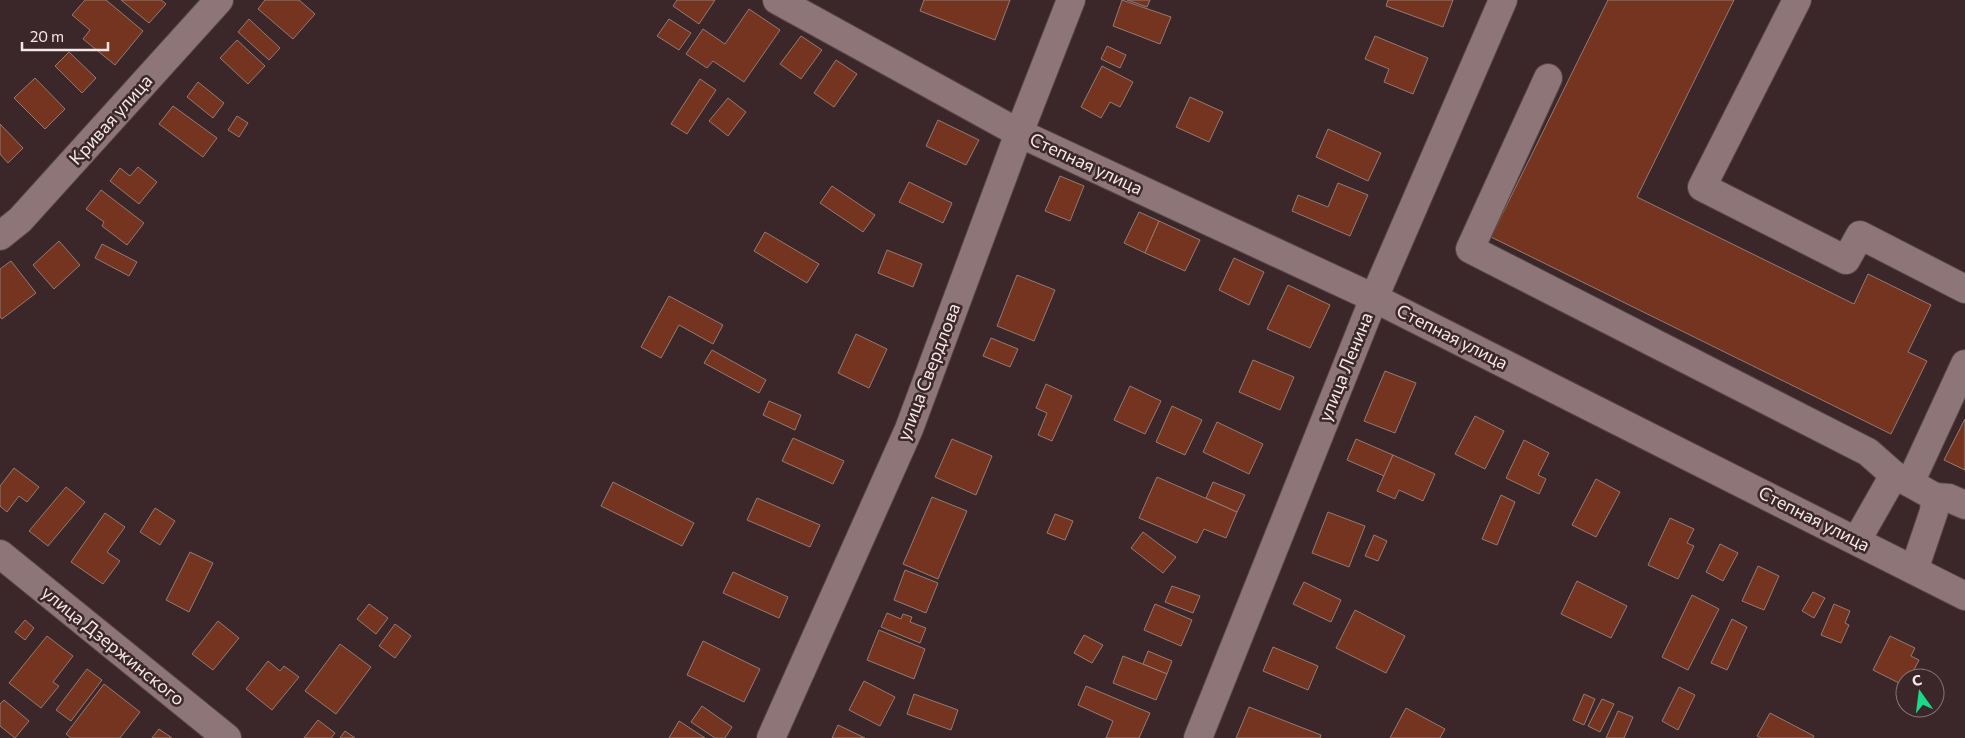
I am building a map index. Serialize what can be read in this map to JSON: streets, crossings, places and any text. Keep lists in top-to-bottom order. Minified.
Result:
{"streets":{"street":["Кривая улица","Степная улица","улица Ленина","улица Свердлова","улица Дзержинского"]},"crossings":[["Степная улица","улица Ленина"],["Степная улица","улица Свердлова"]],"scale_bar":"20 m","north":"top"}
